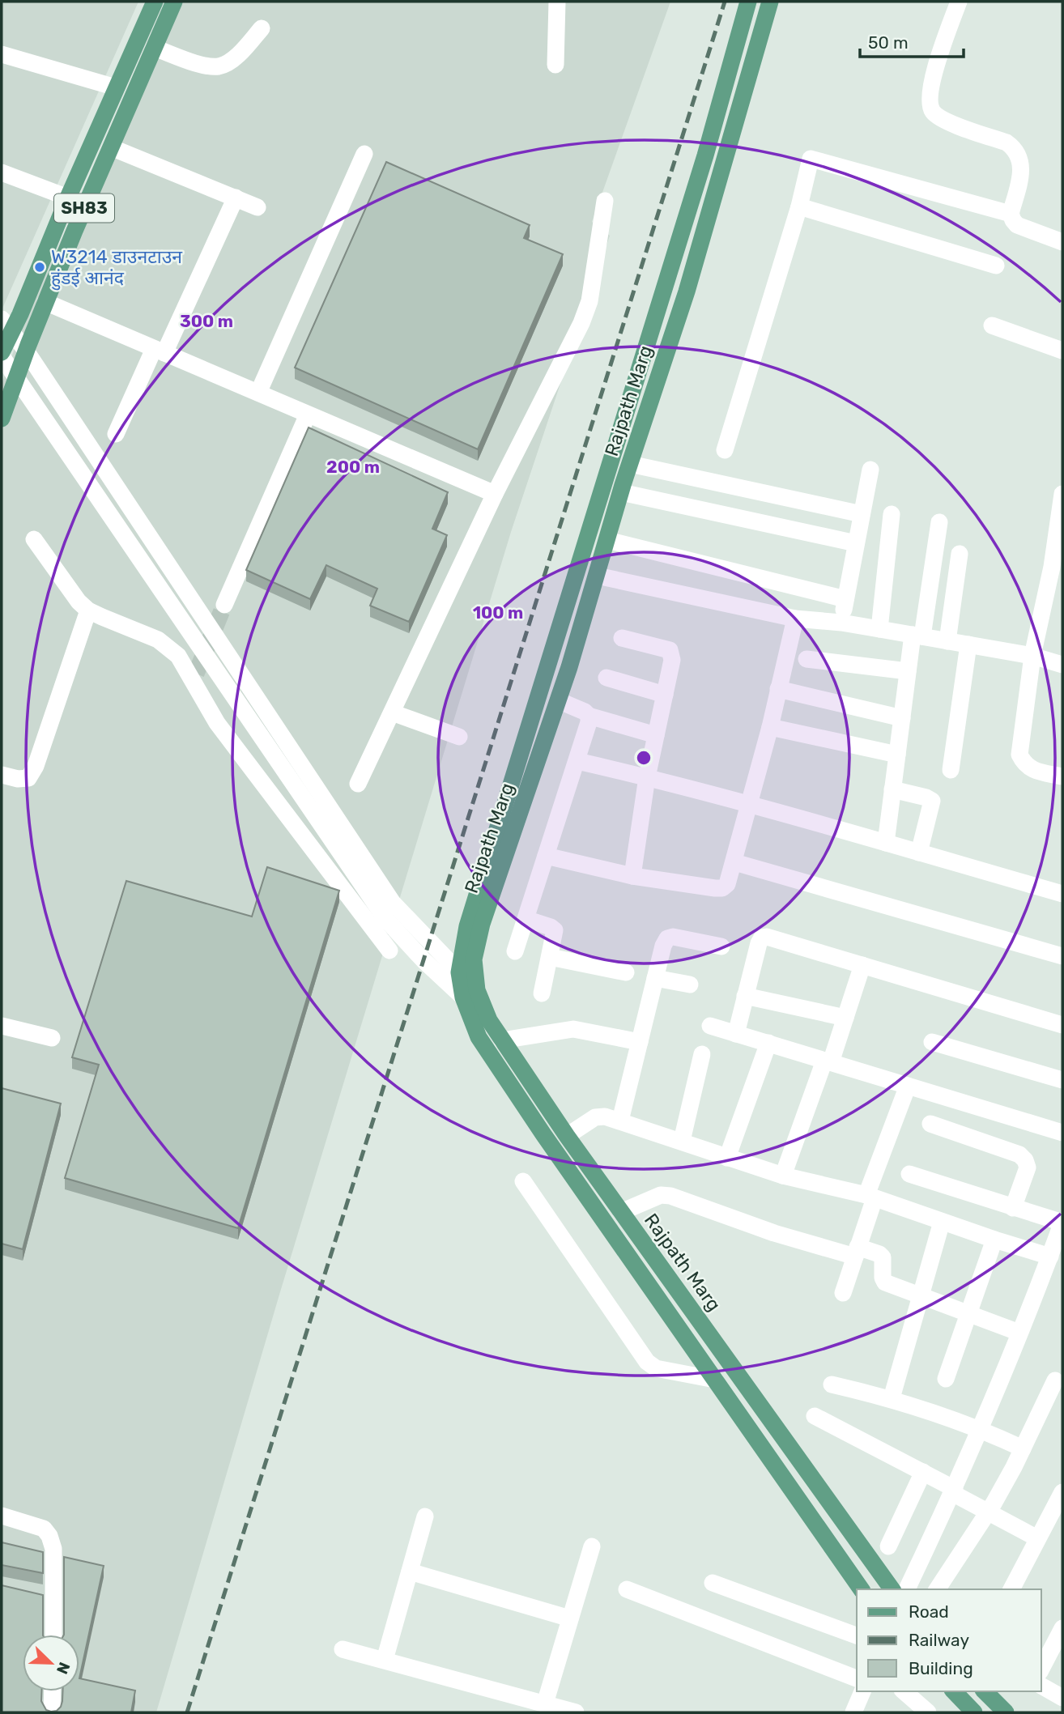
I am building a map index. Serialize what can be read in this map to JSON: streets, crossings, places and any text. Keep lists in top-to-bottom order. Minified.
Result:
{"streets":{"main road":["SH83","Rajpath Marg"]},"places":["W3214 डाउनटाउन हुंडई आनंद"],"legend":["Road","Railway","Building"],"scale_bar":"50 m","north":"bottom right","rings":["300 m","200 m","100 m"]}
